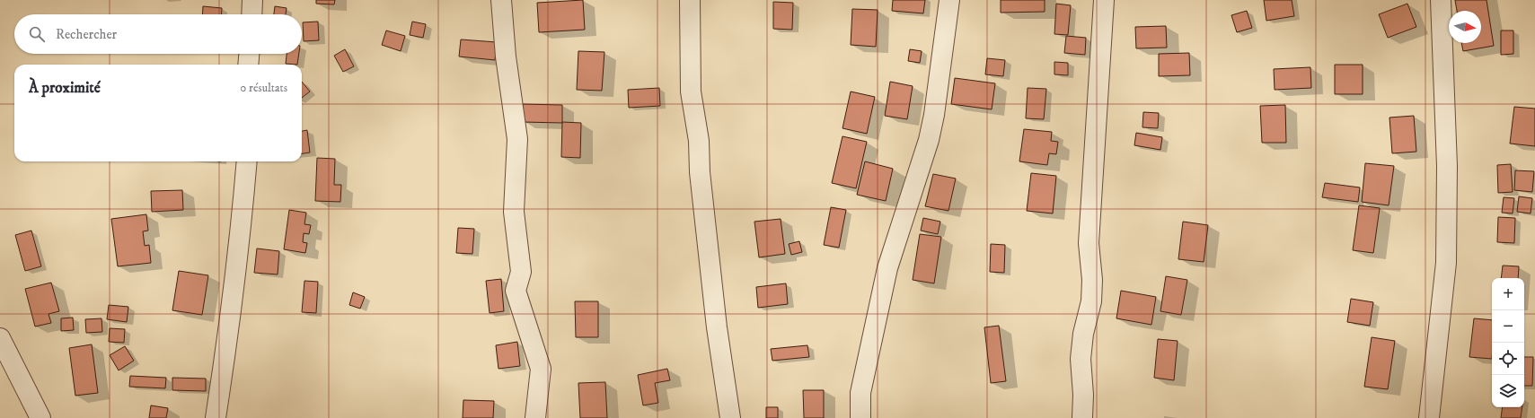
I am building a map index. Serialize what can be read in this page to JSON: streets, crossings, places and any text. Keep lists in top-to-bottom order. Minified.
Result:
{"north":"right","page":{"search":"Rechercher","heading":["À proximité","0 résultats"],"map_buttons":["+","−"]}}
